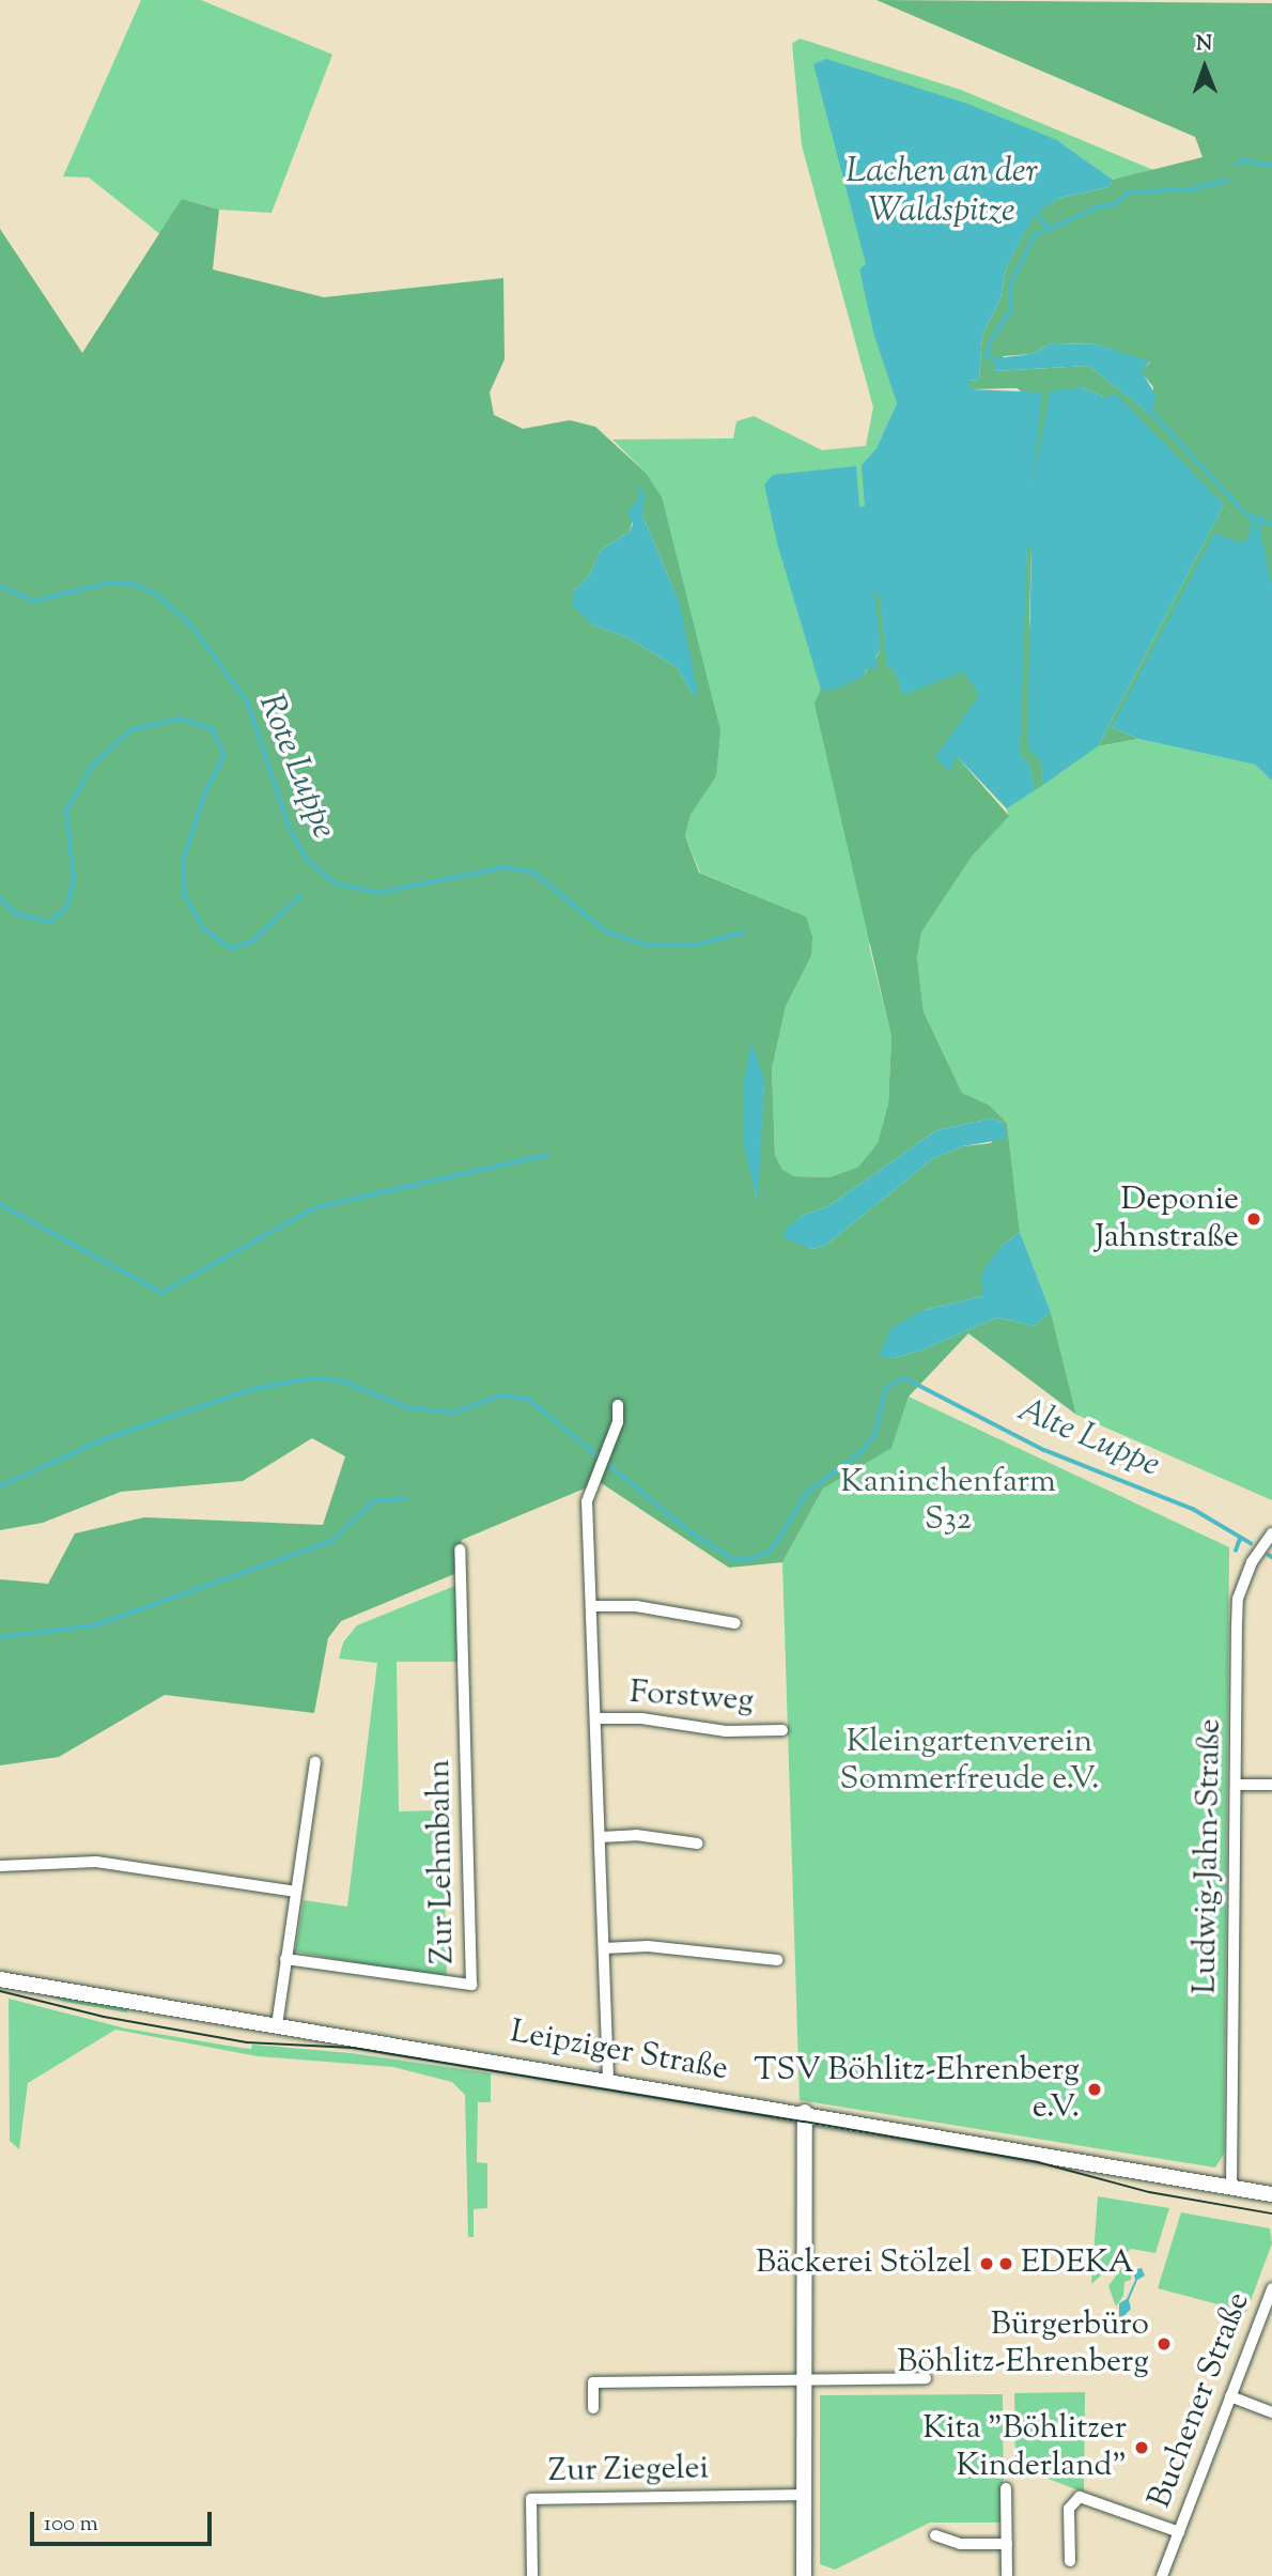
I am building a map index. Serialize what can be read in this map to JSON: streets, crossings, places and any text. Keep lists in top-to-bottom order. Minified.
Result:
{"streets":{"street":["Forstweg","Ludwig-Jahn-Straße","Zur Lehmbahn","Leipziger Straße","Buchener Straße","Zur Ziegelei"]},"crossings":[["Forstweg","Leipziger Straße"],["Ludwig-Jahn-Straße","Leipziger Straße"]],"water":["Lachen an der Waldspitze","Rote Luppe","Alte Luppe"],"parks":["Kaninchenfarm S32","Kleingartenverein Sommerfreude e.V."],"places":["Deponie Jahnstraße","TSV Böhlitz-Ehrenberg e.V.","Bäckerei Stölzel","EDEKA","Bürgerbüro Böhlitz-Ehrenberg","Kita \"Böhlitzer Kinderland\""],"scale_bar":"100 m","north":"top"}
